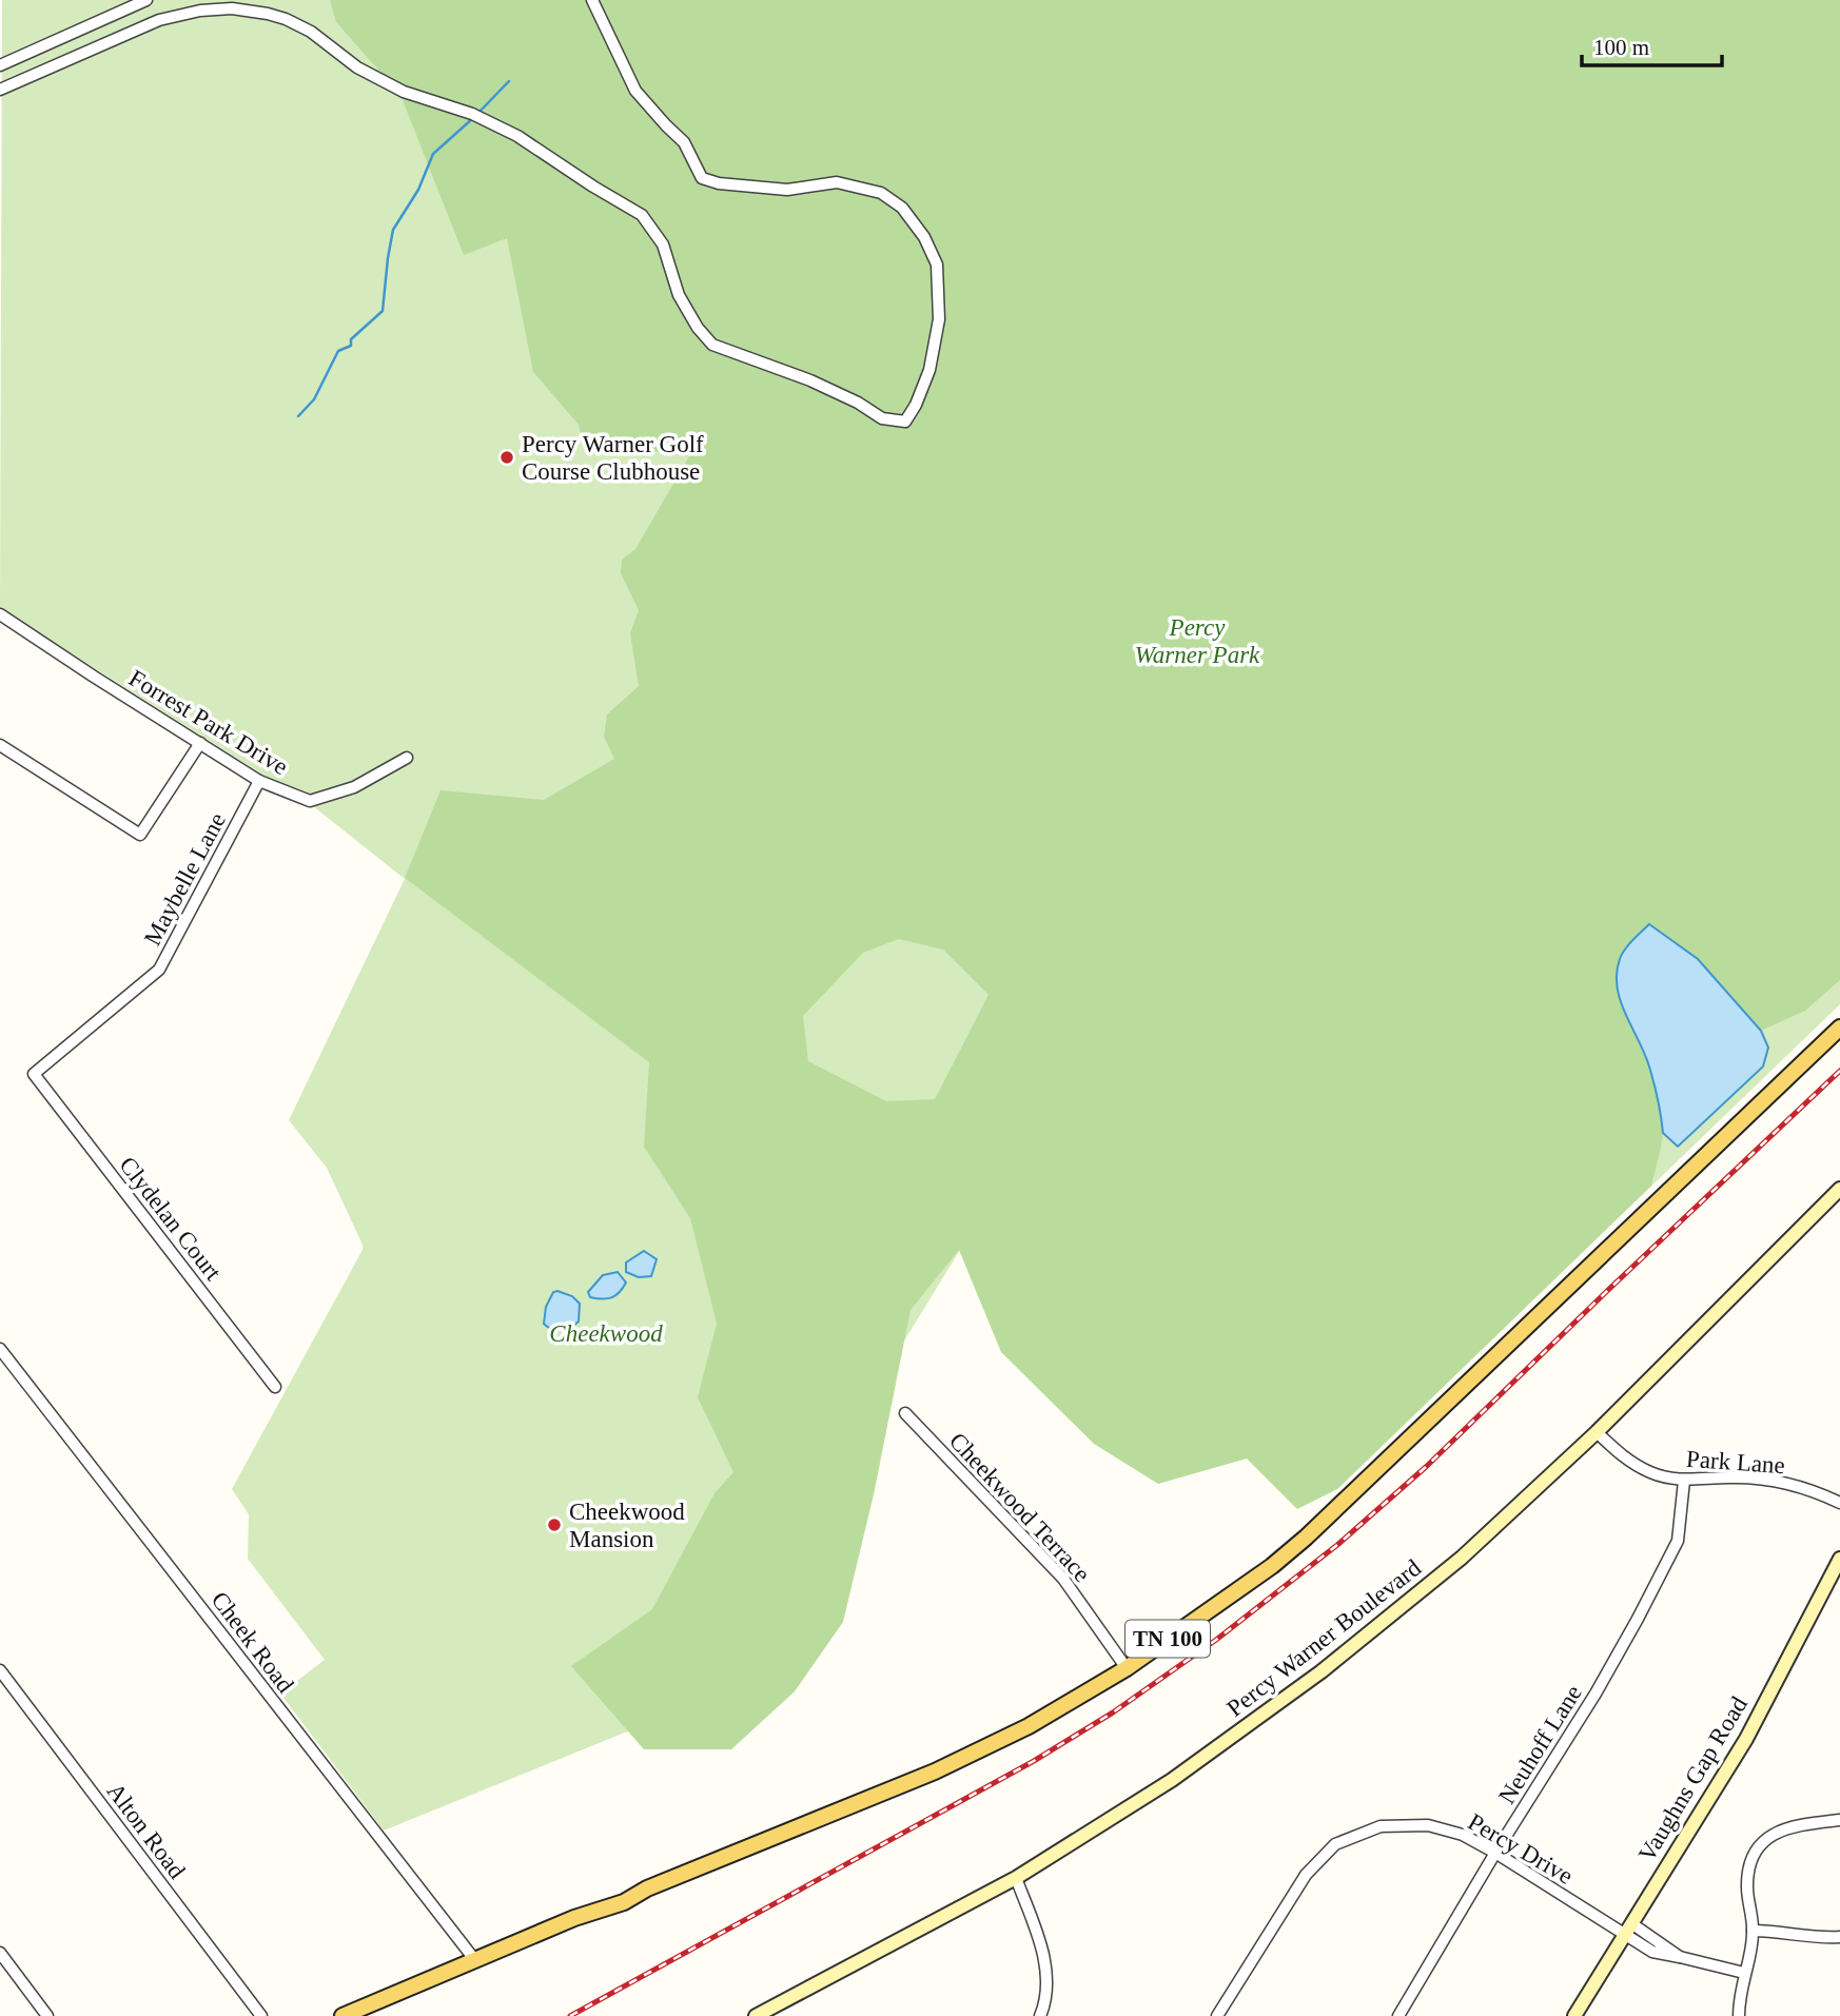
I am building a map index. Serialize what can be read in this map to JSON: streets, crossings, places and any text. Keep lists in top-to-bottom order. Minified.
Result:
{"streets":{"main road":["TN 100"],"street":["Forrest Park Drive","Maybelle Lane","Clydelan Court","Park Lane","Cheekwood Terrace","Percy Warner Boulevard","Cheek Road","Neuhoff Lane","Vaughns Gap Road","Alton Road","Percy Drive"]},"crossings":[["Forrest Park Drive","Maybelle Lane"],["Maybelle Lane","Clydelan Court"],["Park Lane","Percy Warner Boulevard"],["Park Lane","Neuhoff Lane"],["Cheekwood Terrace","TN 100"],["TN 100","Cheek Road"],["Neuhoff Lane","Percy Drive"],["Vaughns Gap Road","Percy Drive"]],"parks":["Percy Warner Park","Cheekwood"],"places":["Percy Warner Golf Course Clubhouse","Cheekwood Mansion"],"scale_bar":"100 m"}
